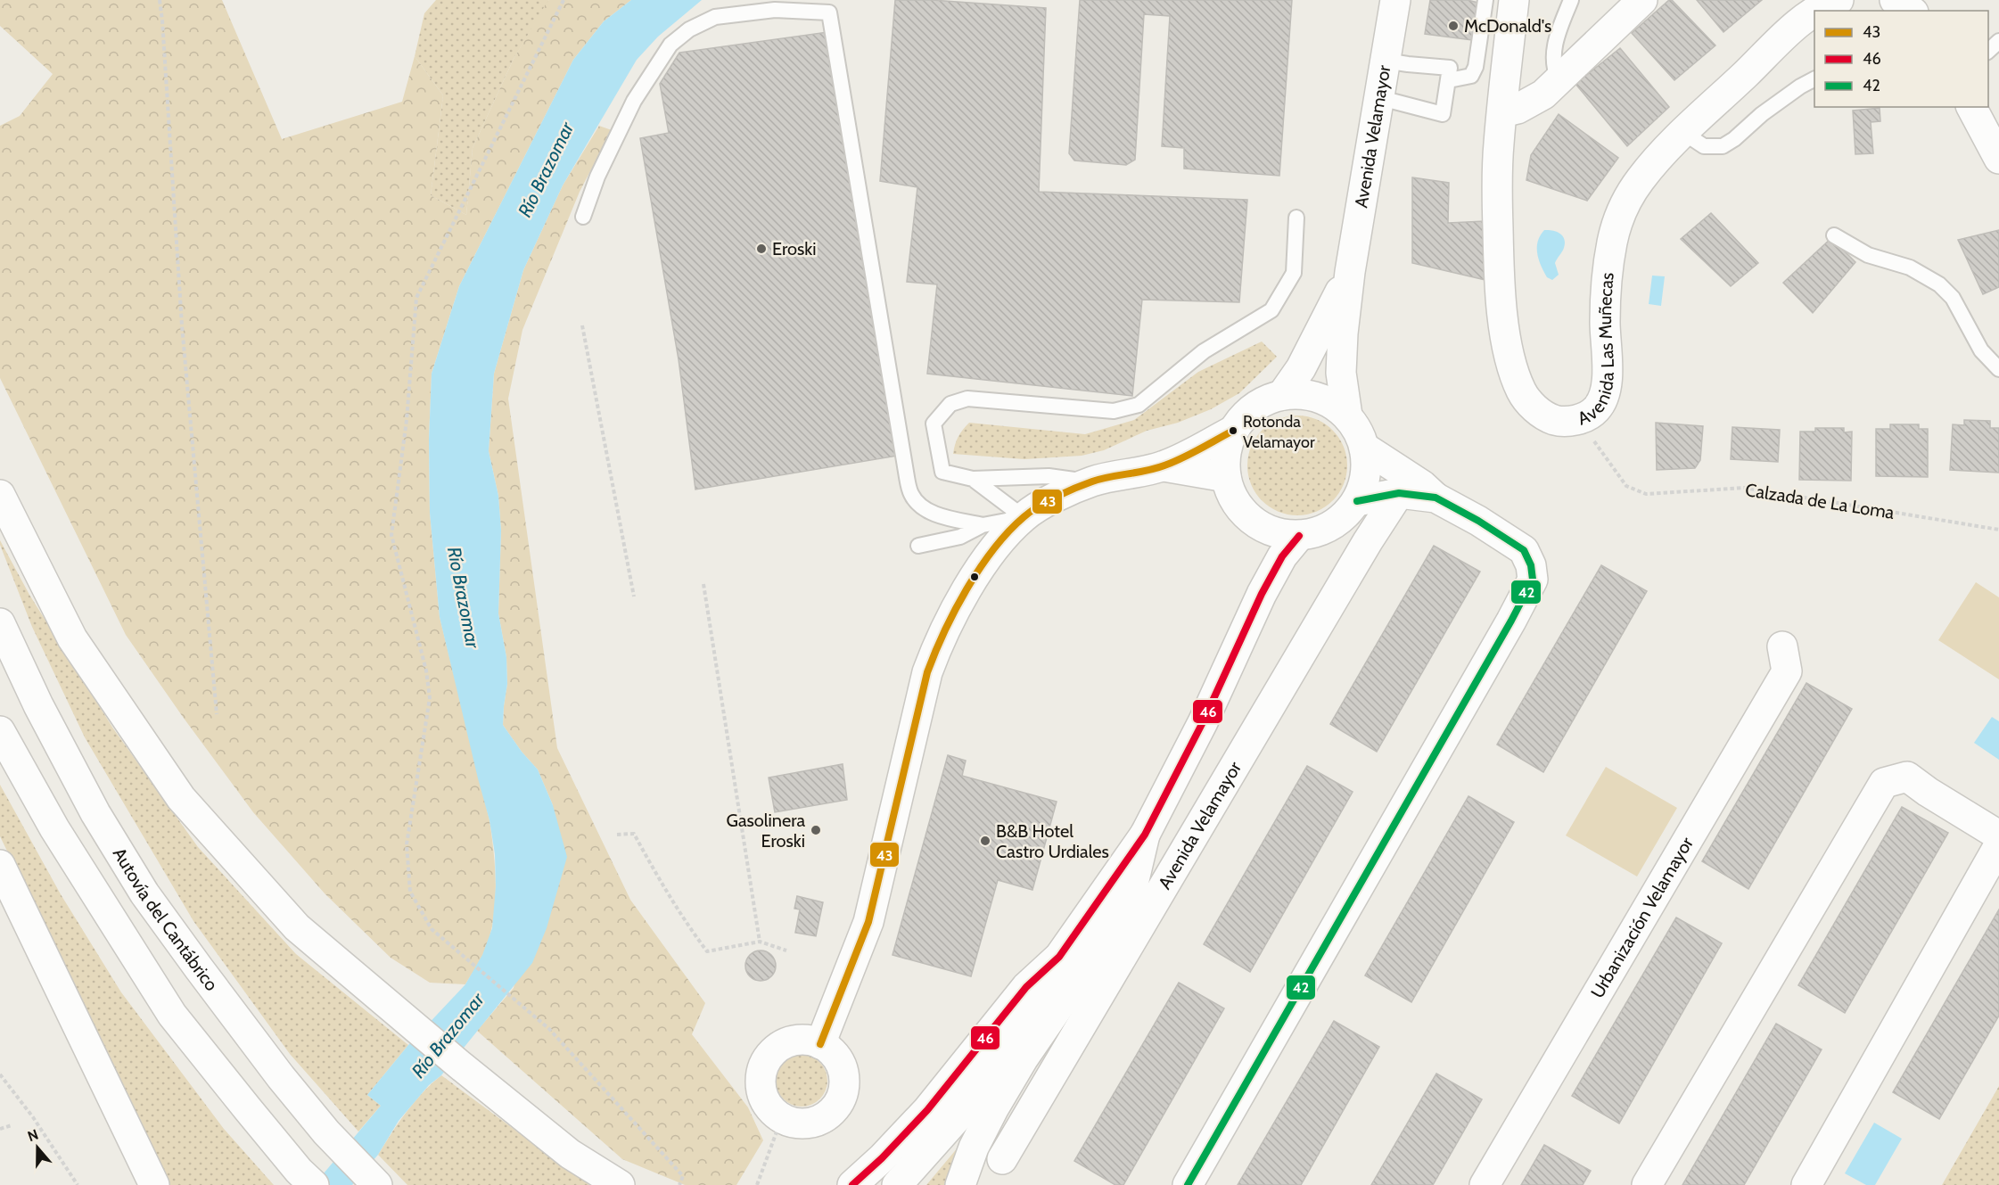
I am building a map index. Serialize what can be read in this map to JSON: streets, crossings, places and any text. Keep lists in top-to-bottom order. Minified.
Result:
{"streets":{"main road":["Avenida Velamayor","Avenida Las Muñecas","Urbanización Velamayor","Autovía del Cantábrico"],"path":["Calzada de La Loma"]},"crossings":[["Avenida Las Muñecas","Calzada de La Loma"]],"water":["Río Brazomar"],"places":["McDonald's","Eroski","Rotonda Velamayor","Gasolinera Eroski","B&B Hotel Castro Urdiales"],"lines":["transit line 43","transit line 42","transit line 46"],"legend":["43","46","42"],"north":"top"}
